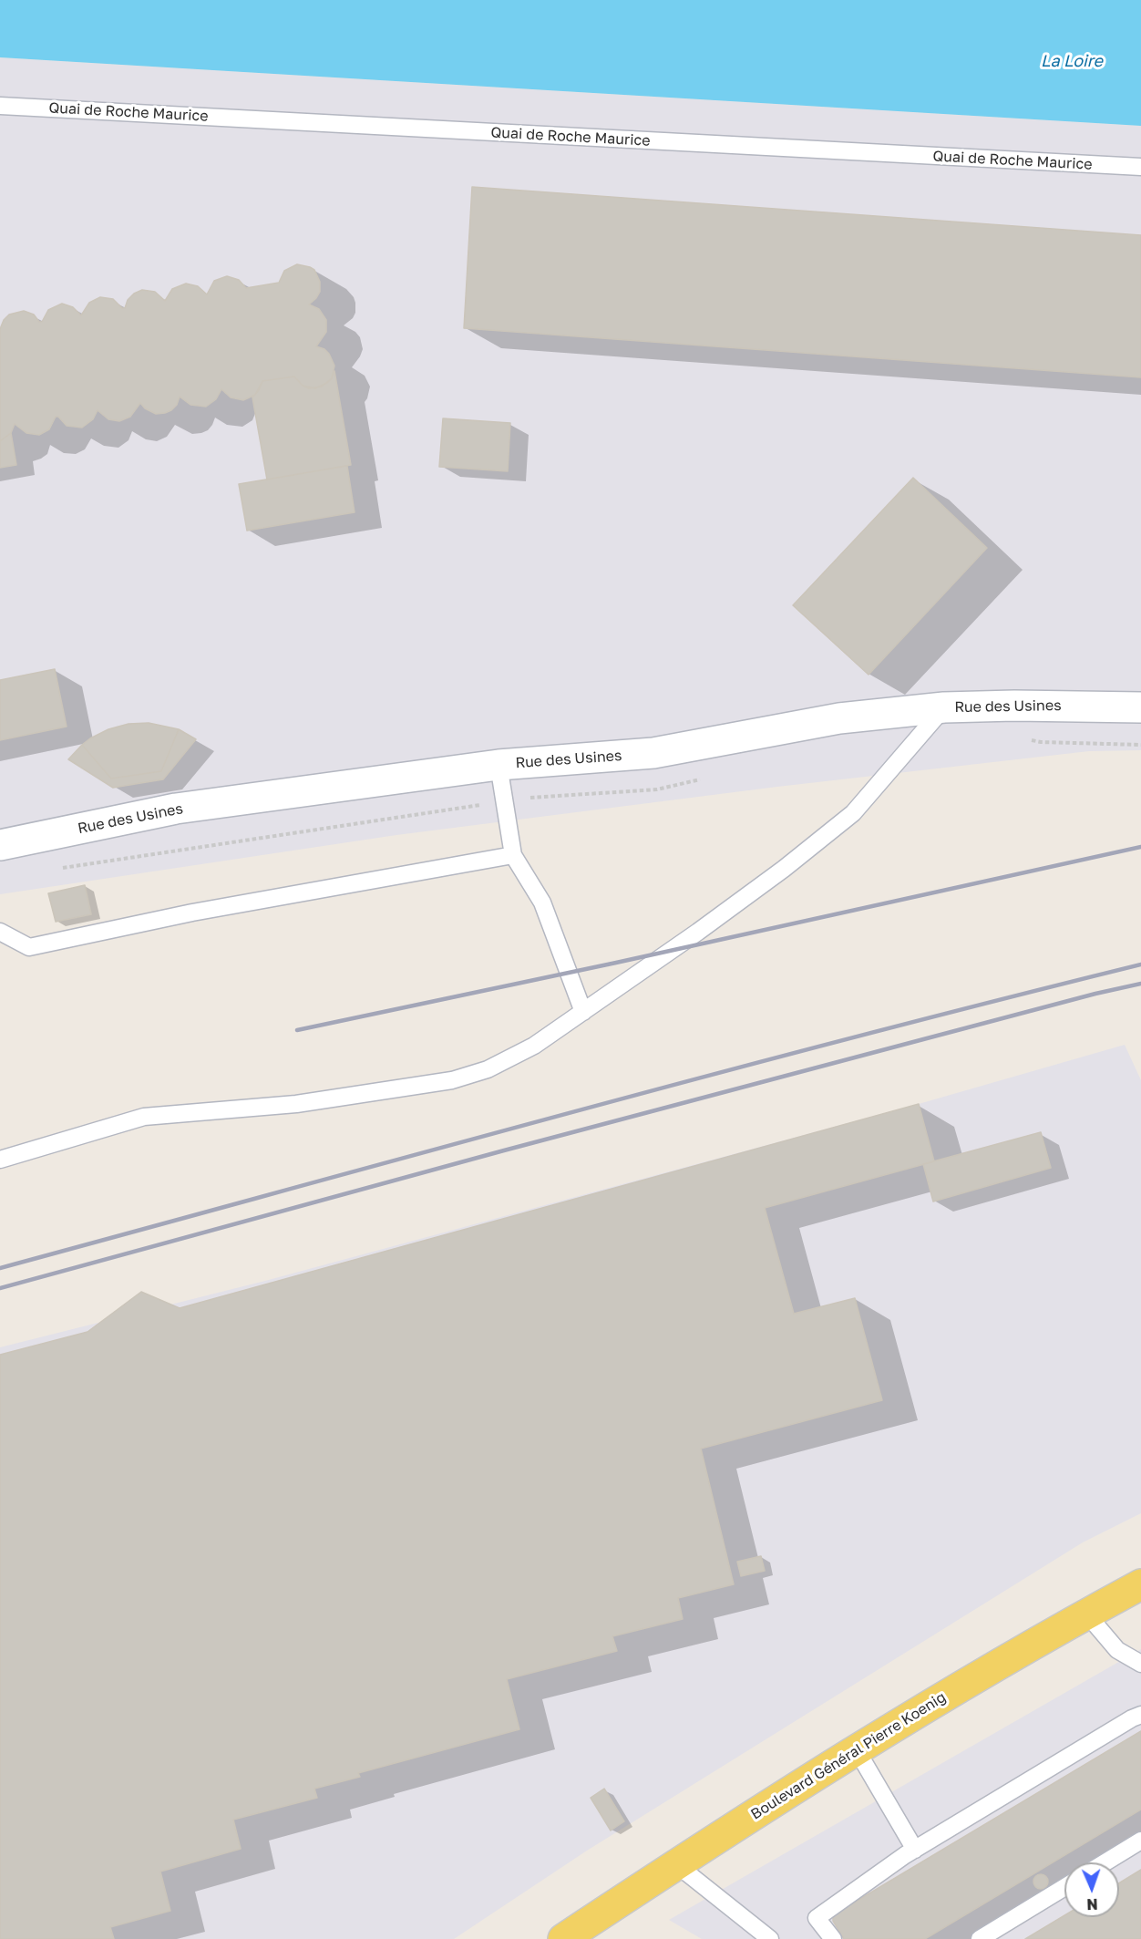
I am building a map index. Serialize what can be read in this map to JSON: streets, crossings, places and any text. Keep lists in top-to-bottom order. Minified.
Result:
{"streets":{"main road":["Boulevard Général Pierre Koenig"],"street":["Rue des Usines"],"lane":["Quai de Roche Maurice"]},"water":["La Loire"],"north":"bottom"}
